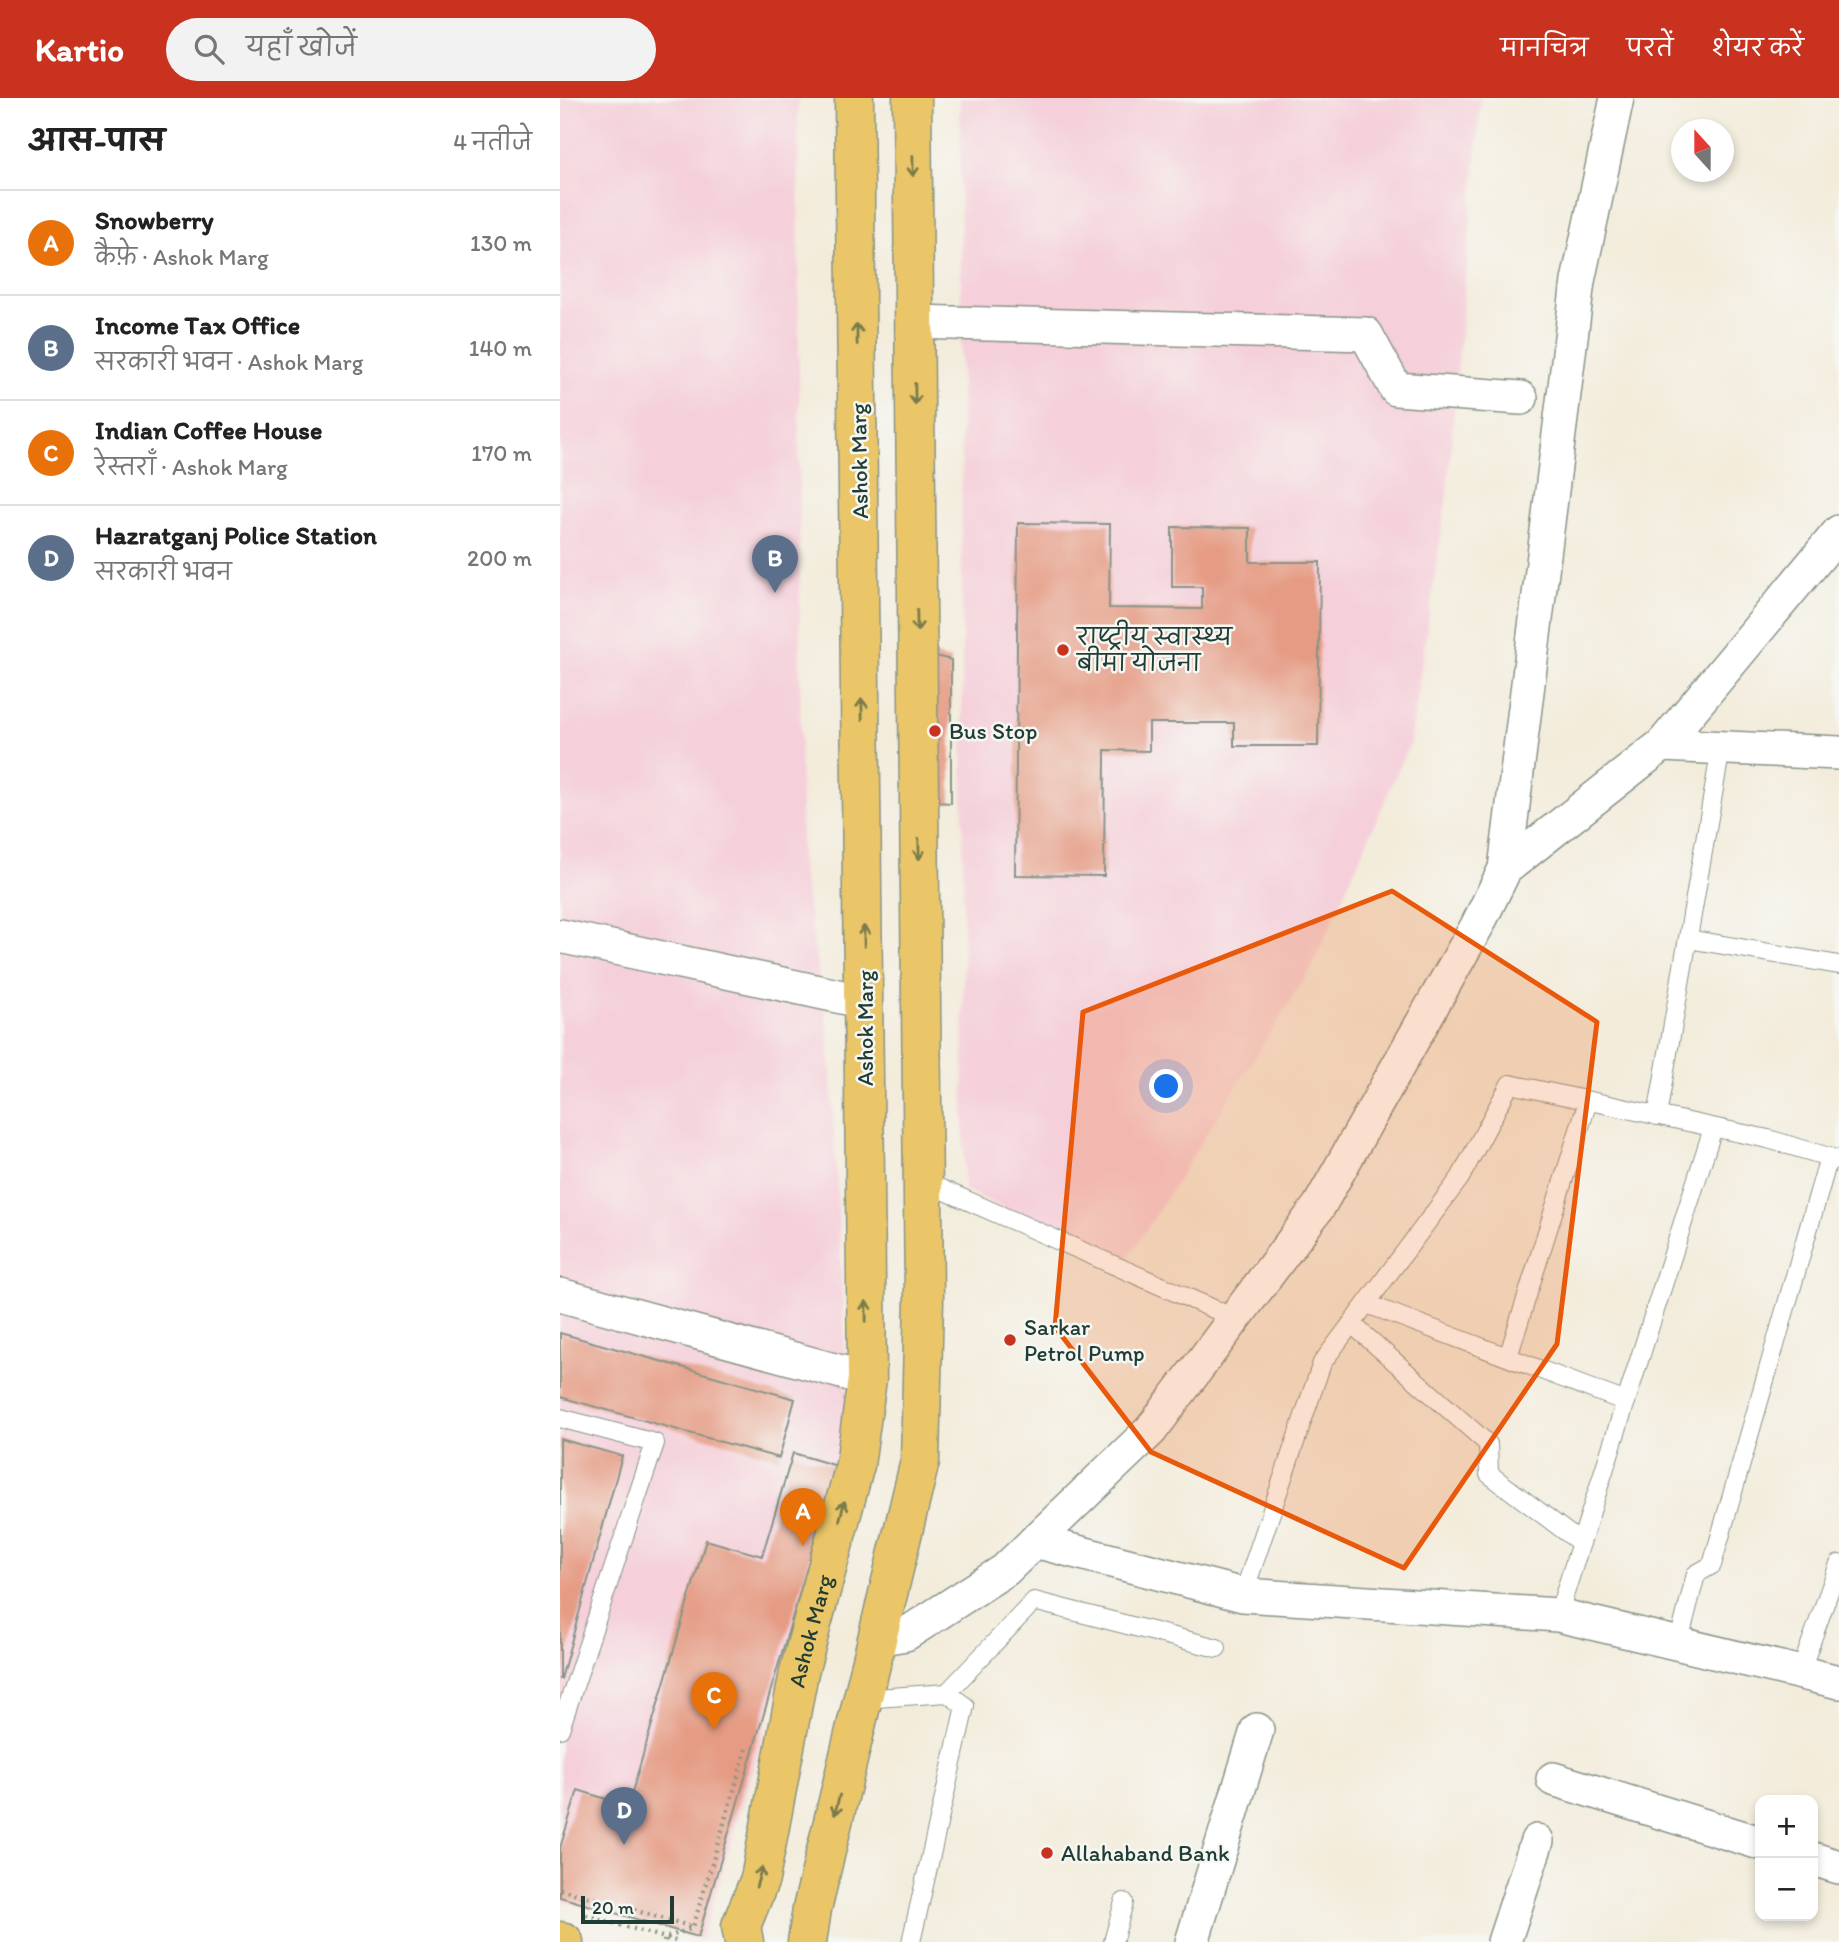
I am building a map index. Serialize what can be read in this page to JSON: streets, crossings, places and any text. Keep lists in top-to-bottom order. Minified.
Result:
{"streets":{"main road":["Ashok Marg"]},"places":["राष्ट्रीय स्वास्थ्य बीमा योजना","Bus Stop","Sarkar Petrol Pump","Allahaband Bank"],"scale_bar":"20 m","north":"top","page":{"header":"Kartio","search":"यहाँ खोजें","nav":["मानचित्र","परतें","शेयर करें"],"heading":["आस-पास","4 नतीजे"],"list":[{"mark":"A","name":"Snowberry","note":"कैफ़े · Ashok Marg","value":"130 m"},{"mark":"B","name":"Income Tax Office","note":"सरकारी भवन · Ashok Marg","value":"140 m"},{"mark":"C","name":"Indian Coffee House","note":"रेस्तराँ · Ashok Marg","value":"170 m"},{"mark":"D","name":"Hazratganj Police Station","note":"सरकारी भवन","value":"200 m"}],"pins":["B","A","C","D"],"map_buttons":["+","−"],"scale":"20 m"}}
